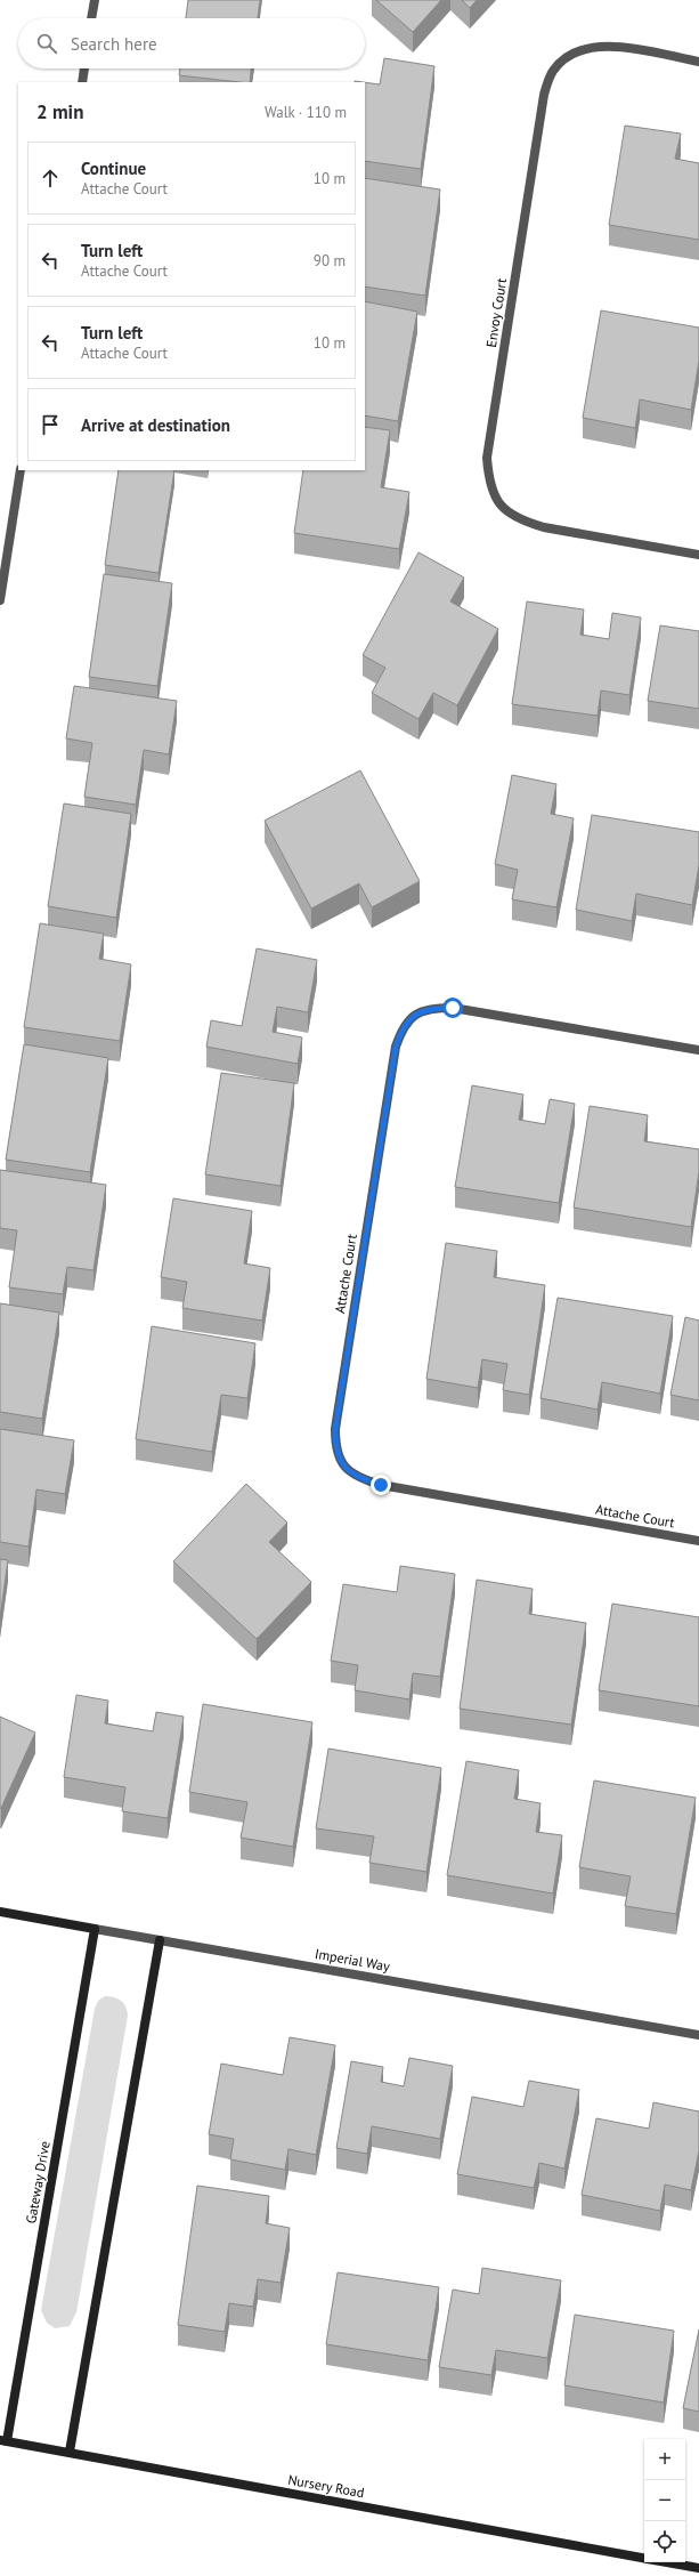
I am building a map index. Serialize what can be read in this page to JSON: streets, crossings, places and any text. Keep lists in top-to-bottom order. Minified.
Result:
{"streets":{"street":["Envoy Court","Attache Court","Imperial Way","Gateway Drive","Nursery Road"]},"crossings":[["Imperial Way","Gateway Drive"],["Gateway Drive","Nursery Road"]],"page":{"search":"Search here","heading":["2 min","Walk · 110 m"],"list":[["Continue","Attache Court","10 m"],["Turn left","Attache Court","90 m"],["Turn left","Attache Court","10 m"],"Arrive at destination"],"map_buttons":["+","−"]}}
